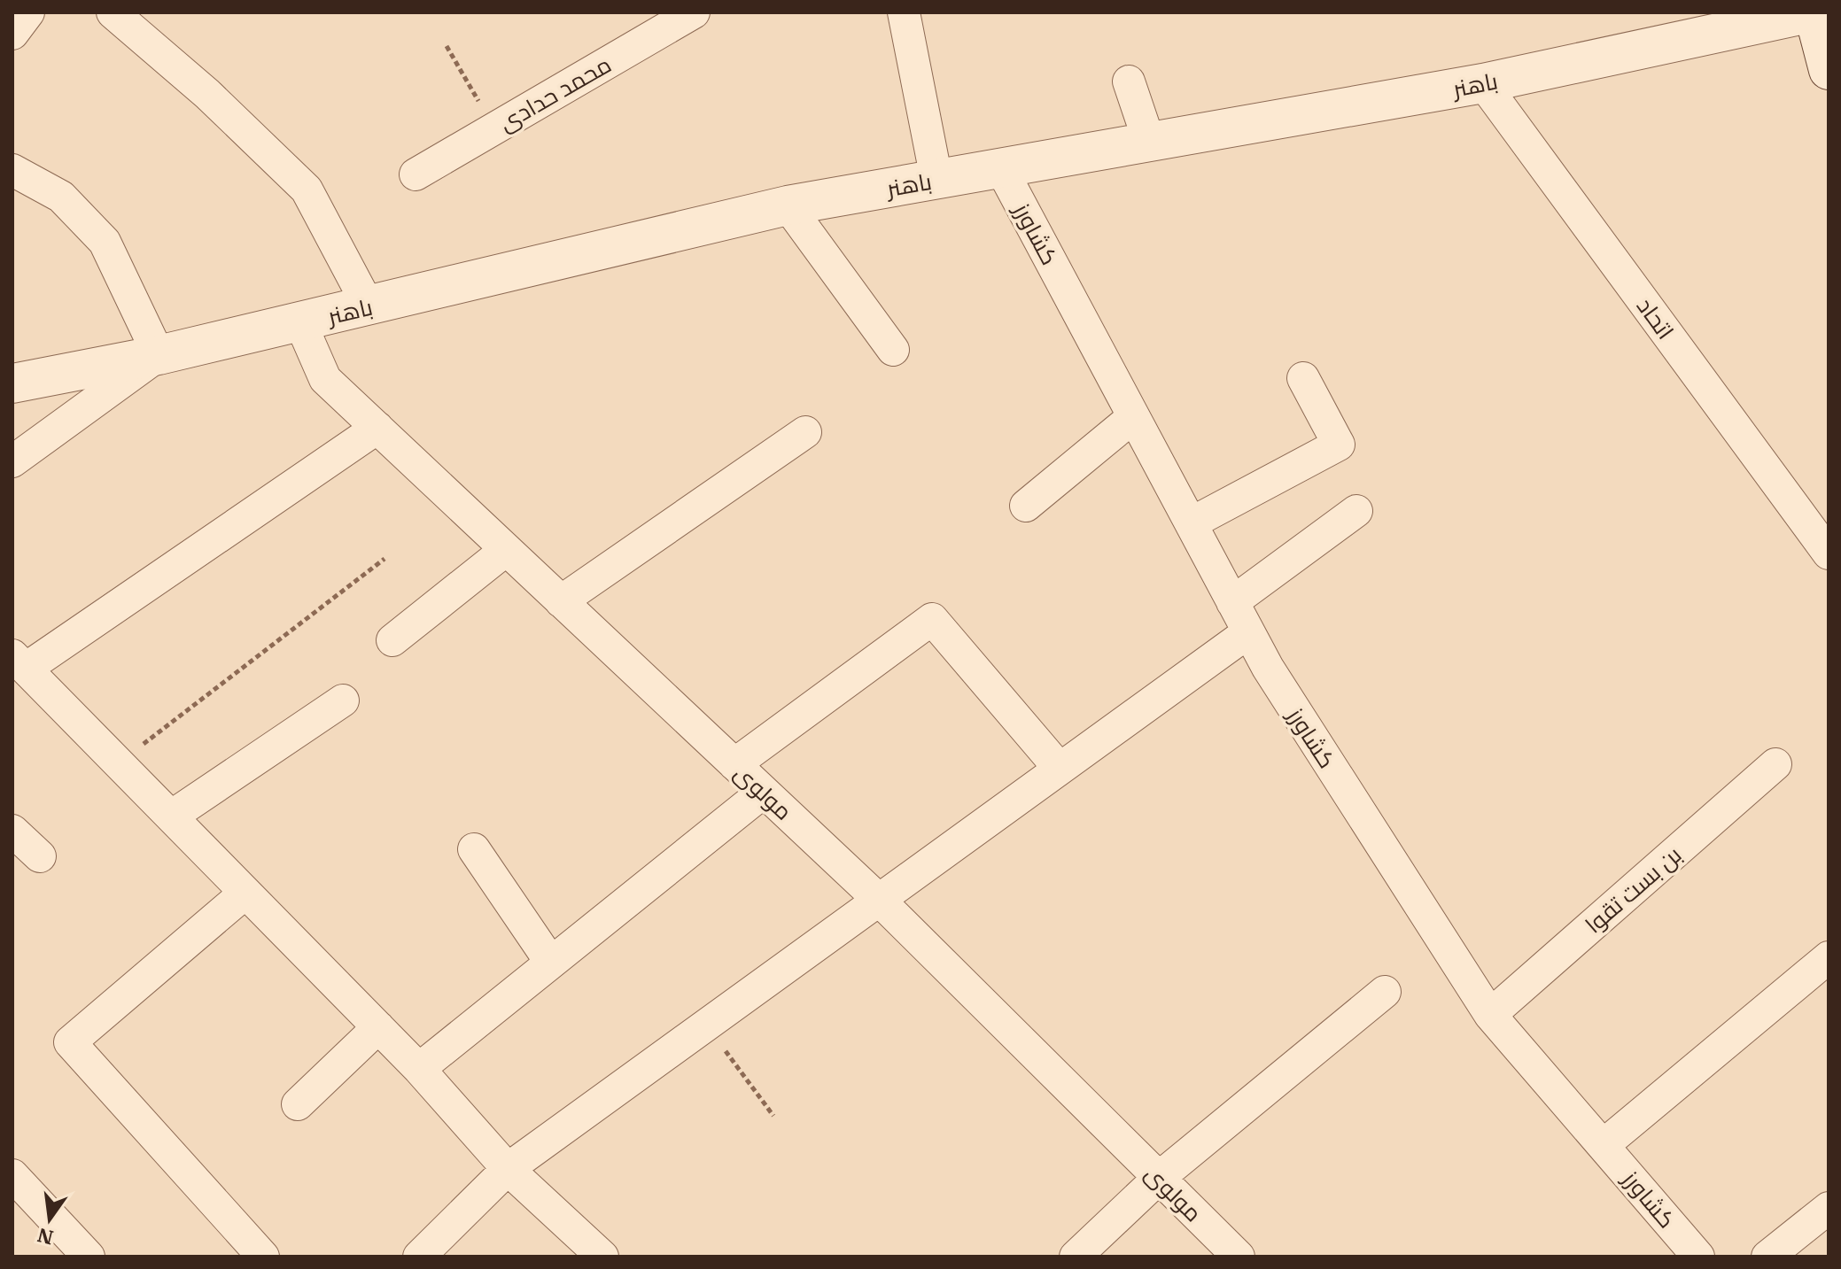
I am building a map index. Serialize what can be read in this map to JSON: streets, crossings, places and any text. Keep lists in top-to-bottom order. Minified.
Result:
{"streets":{"street":["باهنر","محمد حدادی","کشاورز","اتحاد","مولوی","بن بست تقوا"]},"crossings":[["باهنر","کشاورز"],["باهنر","اتحاد"],["باهنر","مولوی"],["کشاورز","بن بست تقوا"]],"north":"bottom"}
